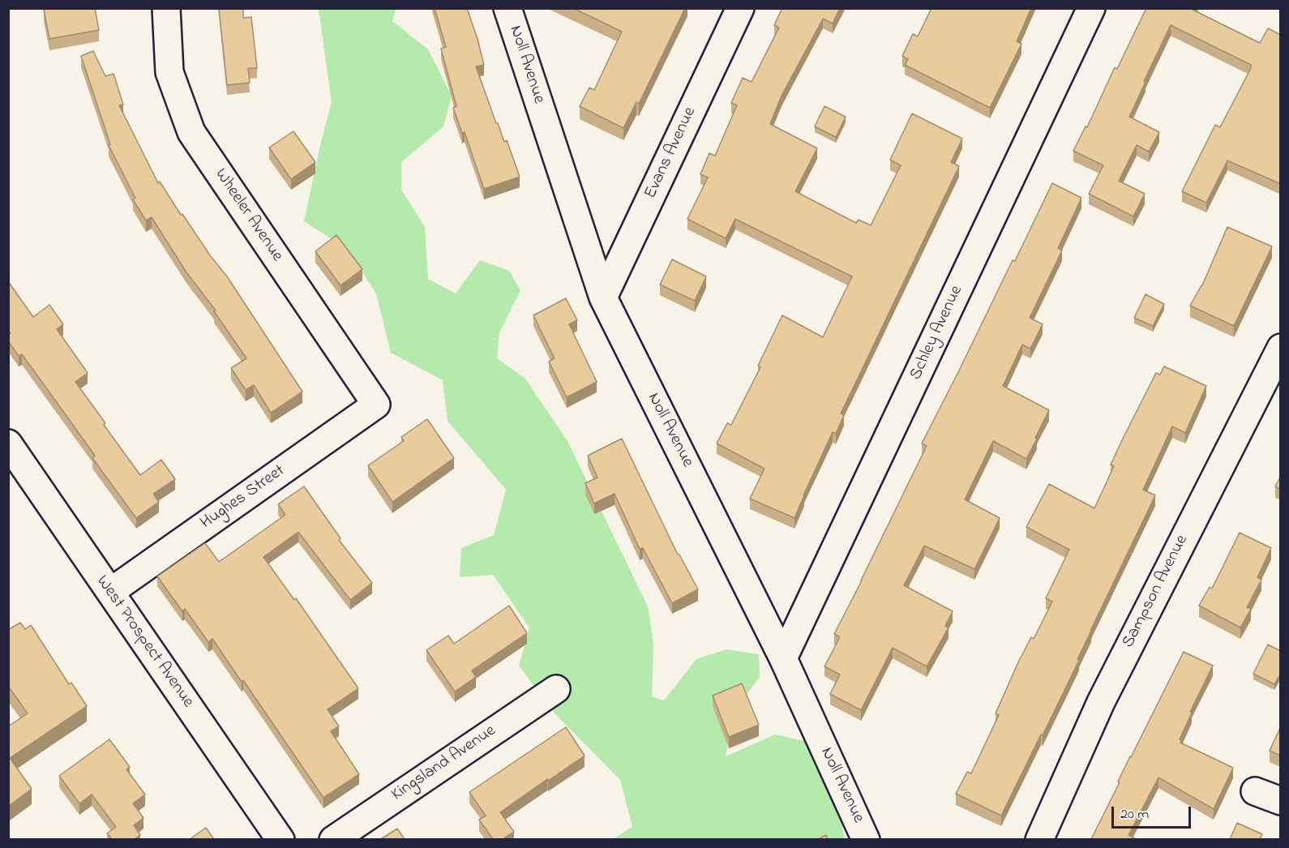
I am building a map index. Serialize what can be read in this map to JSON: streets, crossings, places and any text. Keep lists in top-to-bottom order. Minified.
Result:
{"streets":{"street":["Noll Avenue","Evans Avenue","Wheeler Avenue","Schley Avenue","Hughes Street","Sampson Avenue","West Prospect Avenue","Kingsland Avenue"]},"crossings":[["Noll Avenue","Evans Avenue"],["Noll Avenue","Schley Avenue"],["Wheeler Avenue","Hughes Street"],["Hughes Street","West Prospect Avenue"]],"scale_bar":"20 m"}
